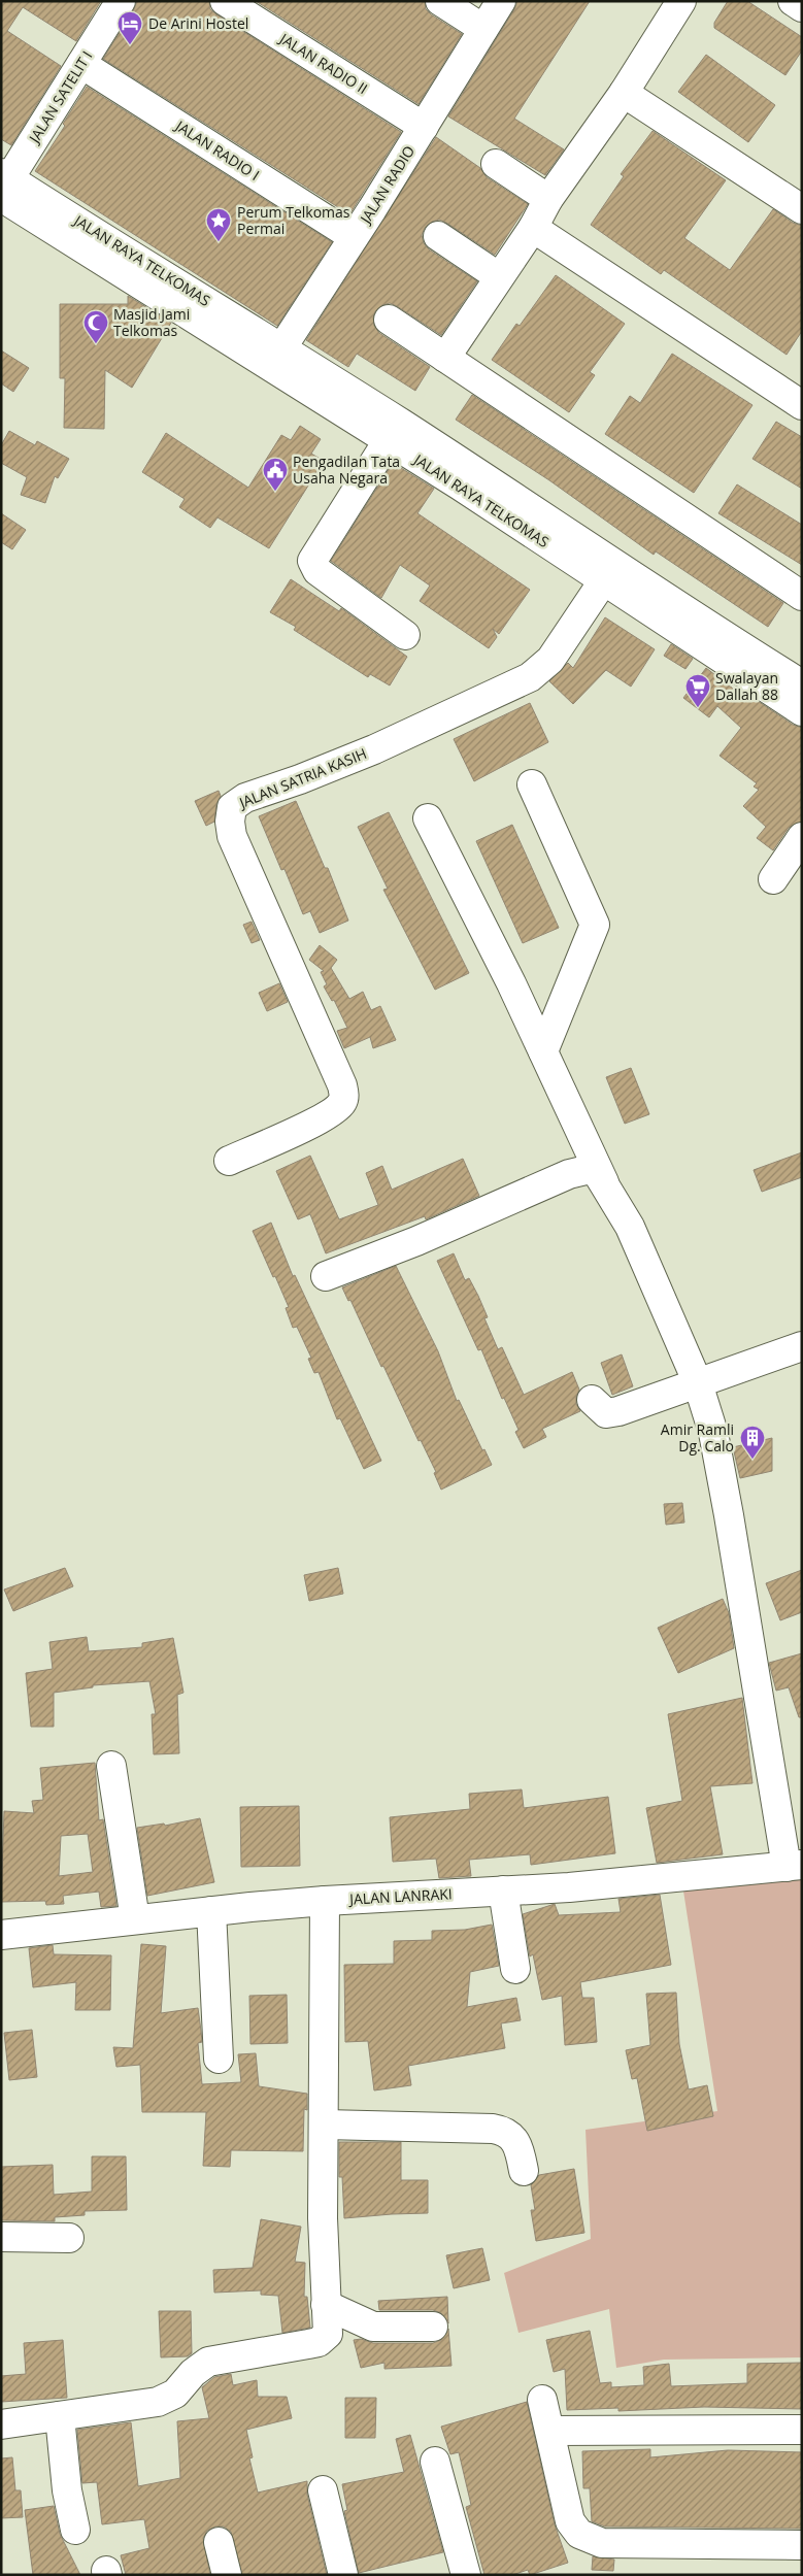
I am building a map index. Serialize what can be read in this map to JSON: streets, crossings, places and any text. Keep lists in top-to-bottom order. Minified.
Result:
{"streets":{"street":["JALAN RADIO II","JALAN SATELIT I","JALAN RADIO I","JALAN RADIO","JALAN RAYA TELKOMAS","JALAN SATRIA KASIH","JALAN LANRAKI"]},"crossings":[["JALAN RADIO II","JALAN RADIO"],["JALAN SATELIT I","JALAN RADIO I"],["JALAN SATELIT I","JALAN RAYA TELKOMAS"],["JALAN RADIO I","JALAN RADIO"],["JALAN RADIO","JALAN RAYA TELKOMAS"],["JALAN RAYA TELKOMAS","JALAN SATRIA KASIH"]],"places":{"hotel":["De Arini Hostel"],"place":["Perum Telkomas Permai"],"mosque":["Masjid Jami Telkomas"],"public building":["Pengadilan Tata Usaha Negara"],"supermarket":["Swalayan Dallah 88"],"building":["Amir Ramli Dg. Calo"]}}
